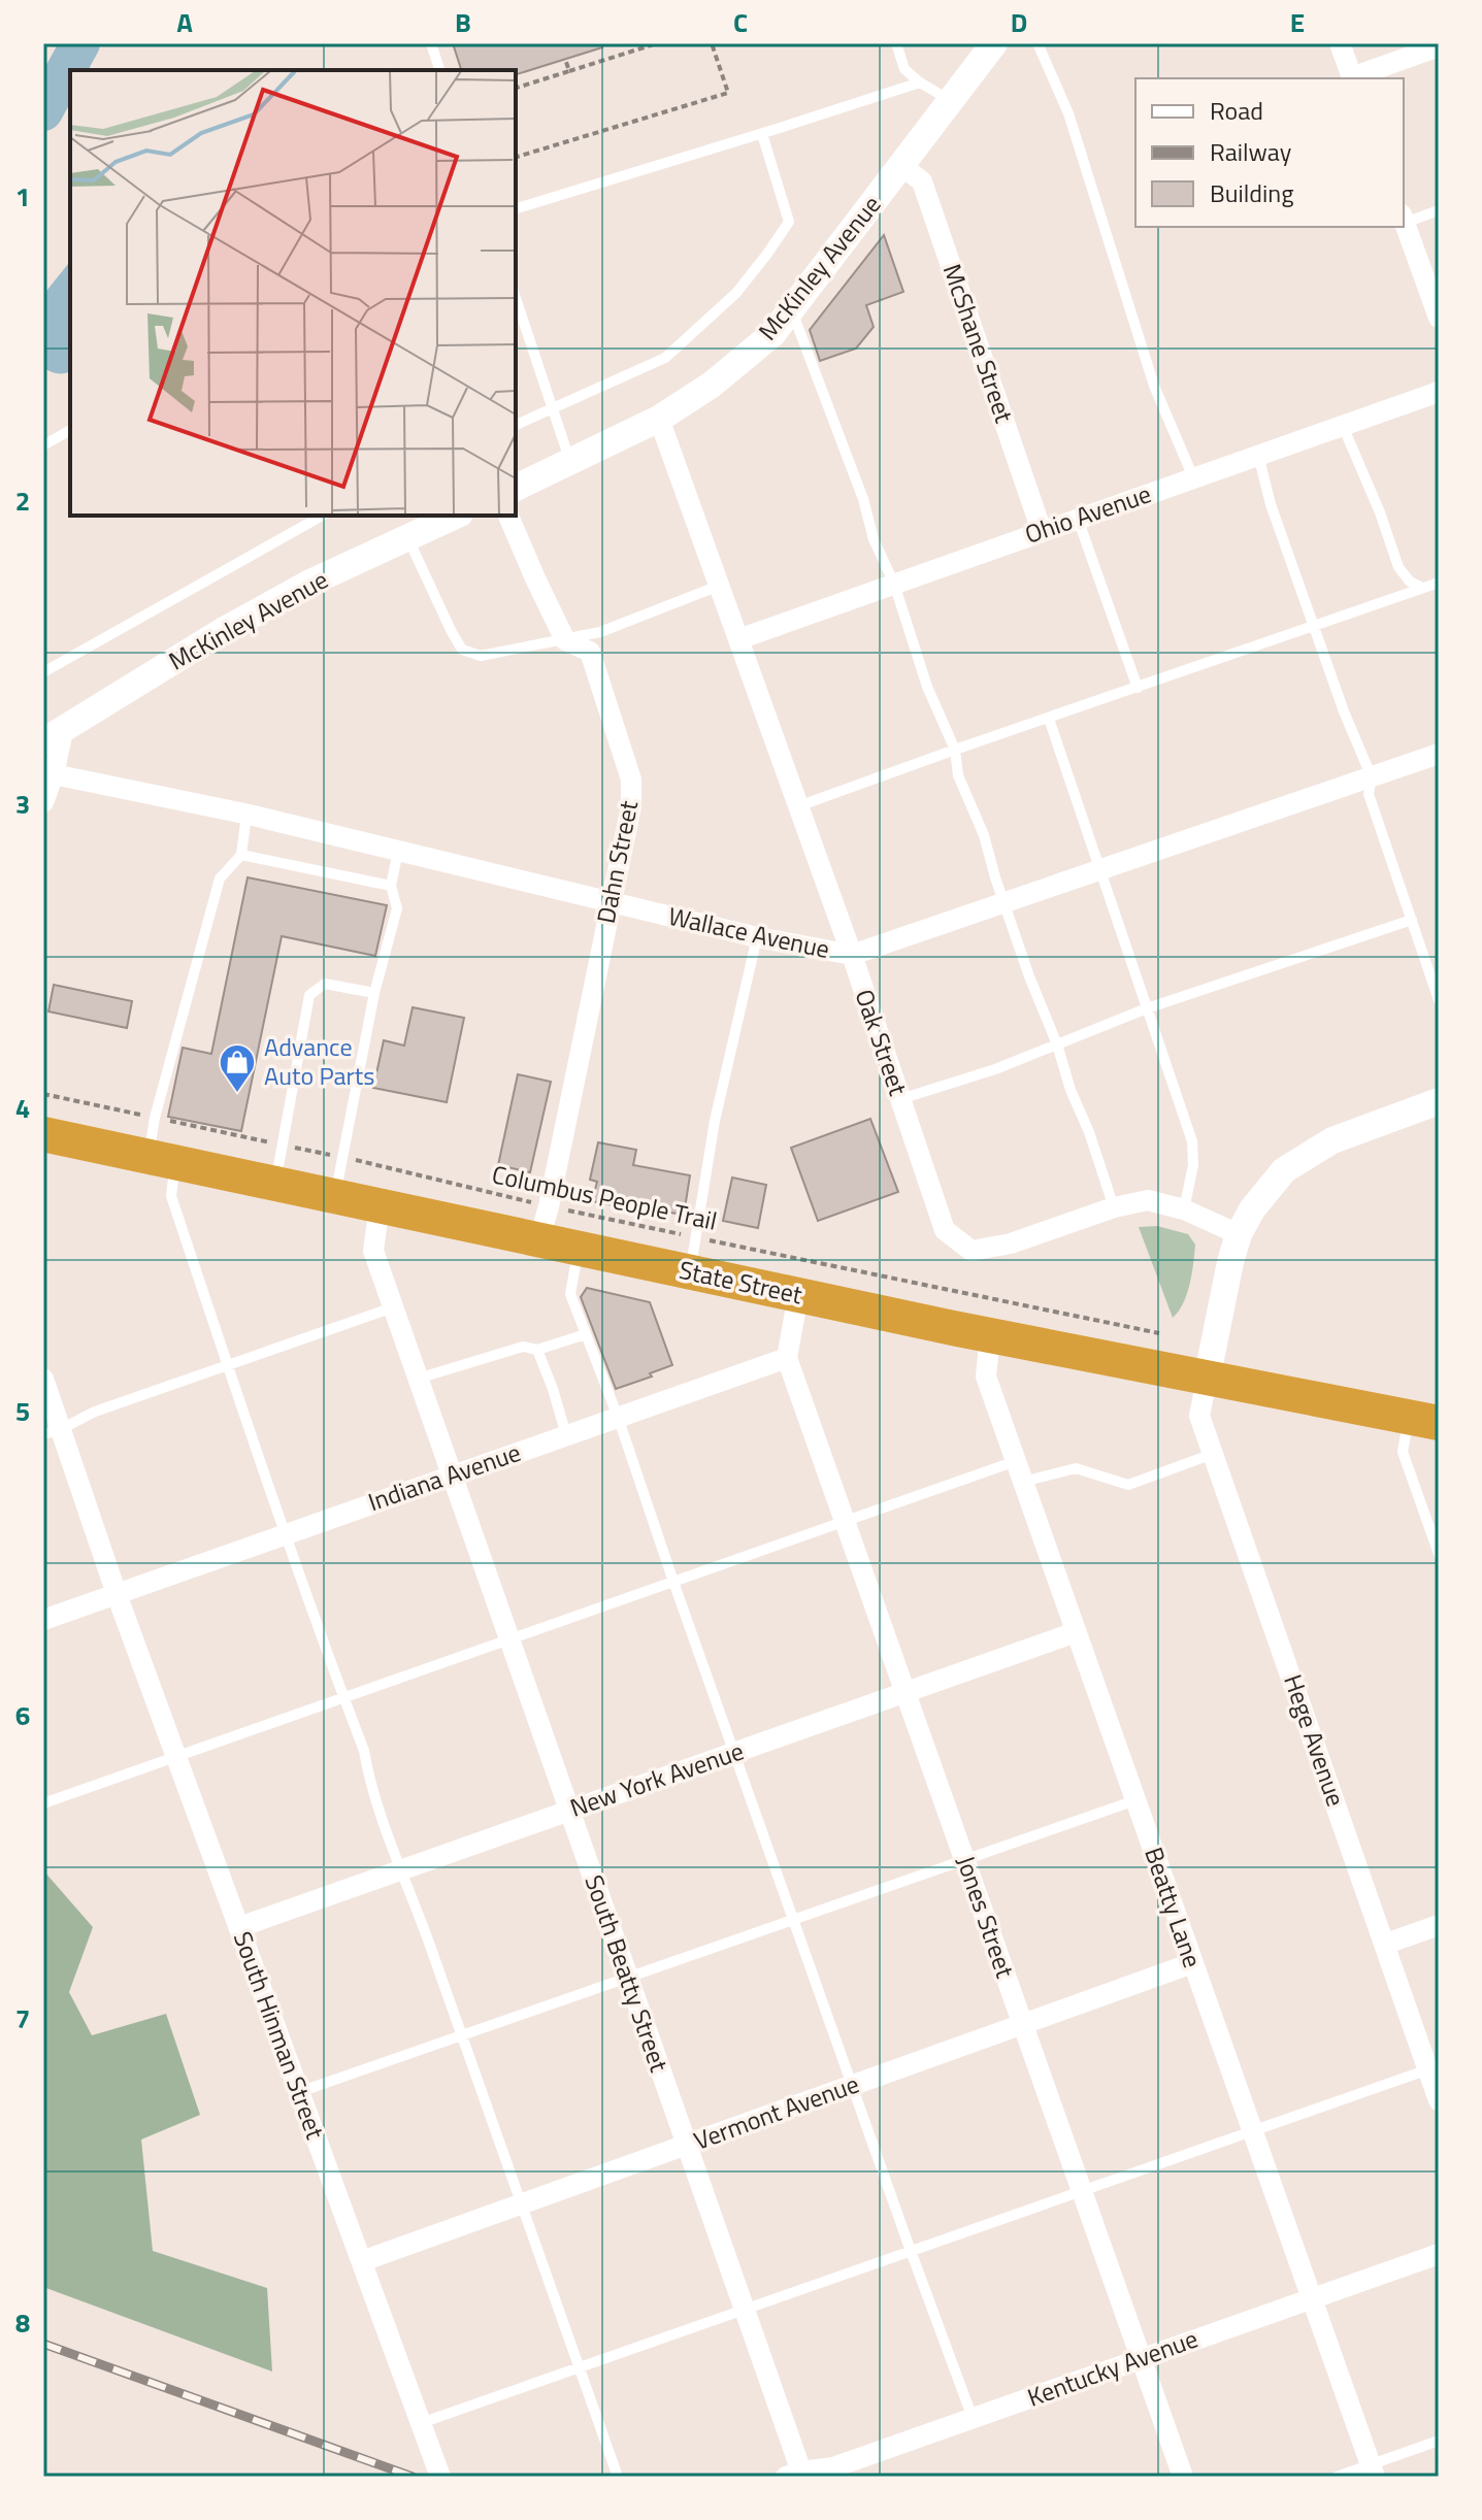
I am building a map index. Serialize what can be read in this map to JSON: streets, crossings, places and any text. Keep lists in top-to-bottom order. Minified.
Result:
{"streets":{"highway":["State Street"],"street":["McKinley Avenue","McShane Street","Ohio Avenue","Dahn Street","Wallace Avenue","Oak Street","Indiana Avenue","Hege Avenue","New York Avenue","Beatty Lane","Jones Street","South Beatty Street","South Hinman Street","Vermont Avenue","Kentucky Avenue"],"path":["Columbus People Trail"]},"crossings":[["McKinley Avenue","McShane Street"],["McKinley Avenue","Oak Street"],["McShane Street","Ohio Avenue"],["Ohio Avenue","Oak Street"],["Dahn Street","Wallace Avenue"],["Dahn Street","Columbus People Trail"],["Dahn Street","State Street"],["Wallace Avenue","Oak Street"],["State Street","Hege Avenue"],["State Street","Beatty Lane"],["State Street","South Beatty Street"],["Indiana Avenue","Jones Street"],["Indiana Avenue","South Beatty Street"],["Indiana Avenue","South Hinman Street"],["New York Avenue","Beatty Lane"],["New York Avenue","Jones Street"],["New York Avenue","South Beatty Street"],["New York Avenue","South Hinman Street"],["Beatty Lane","Vermont Avenue"],["Beatty Lane","Kentucky Avenue"],["Jones Street","Vermont Avenue"],["Jones Street","Kentucky Avenue"],["South Beatty Street","Vermont Avenue"],["South Beatty Street","Kentucky Avenue"],["South Hinman Street","Vermont Avenue"]],"places":{"shop":["Advance Auto Parts"]},"legend":["Road","Railway","Building"],"grid":{"columns":["A","B","C","D","E"],"rows":["1","2","3","4","5","6","7","8"]}}
